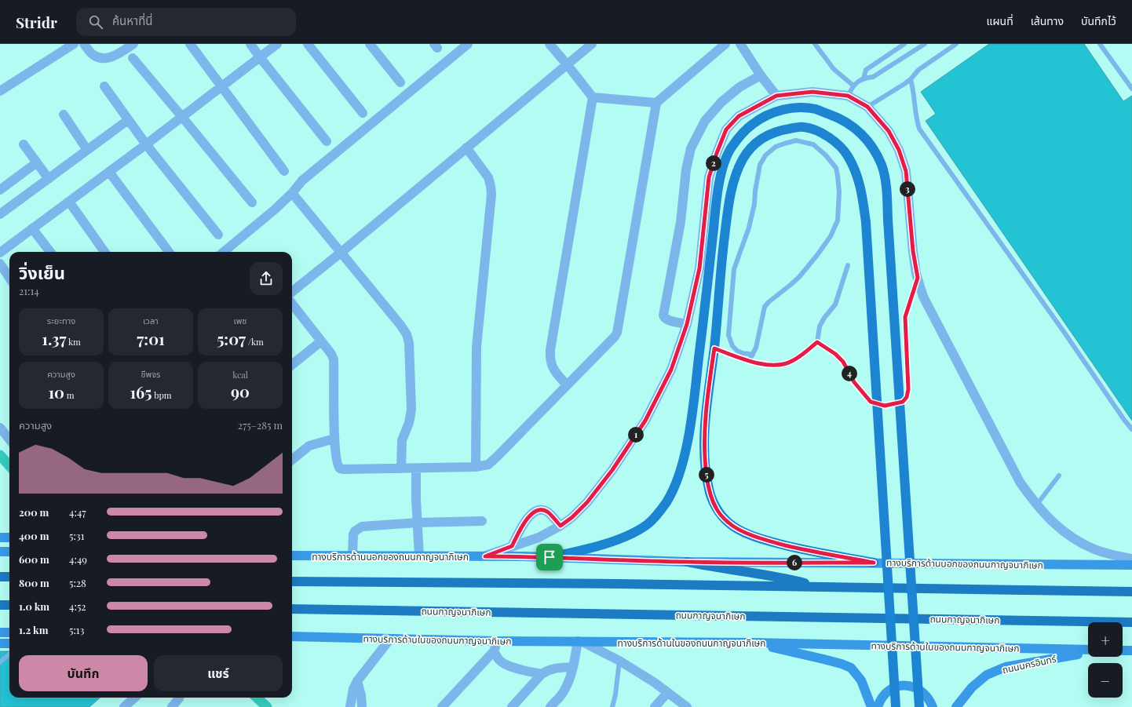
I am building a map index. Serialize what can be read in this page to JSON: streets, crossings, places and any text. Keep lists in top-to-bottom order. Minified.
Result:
{"streets":{"highway":["ถนนกาญจนาภิเษก"],"main road":["ทางบริการด้านนอกของถนนกาญจนาภิเษก","ทางบริการด้านในของถนนกาญจนาภิเษก","ถนนนครอินทร์"]},"page":{"header":"Stridr","search":"ค้นหาที่นี่","nav":["แผนที่","เส้นทาง","บันทึกไว้"],"pins":["2","3","4","1","5","6"],"heading":["วิ่งเย็น","21:14"],"stats":[["ระยะทาง","1.37 km"],["เวลา","7:01"],["เพซ","5:07 /km"],["ความสูง","10 m"],["ชีพจร","165 bpm"],["kcal","90"]],"chart":["ความสูง","275–285 m"],"list":[{"name":"200 m","note":"4:47"},{"name":"400 m","note":"5:31"},{"name":"600 m","note":"4:49"},{"name":"800 m","note":"5:28"},{"name":"1.0 km","note":"4:52"},{"name":"1.2 km","note":"5:13"}],"map_buttons":["+","−"],"buttons":["บันทึก","แชร์"]}}
